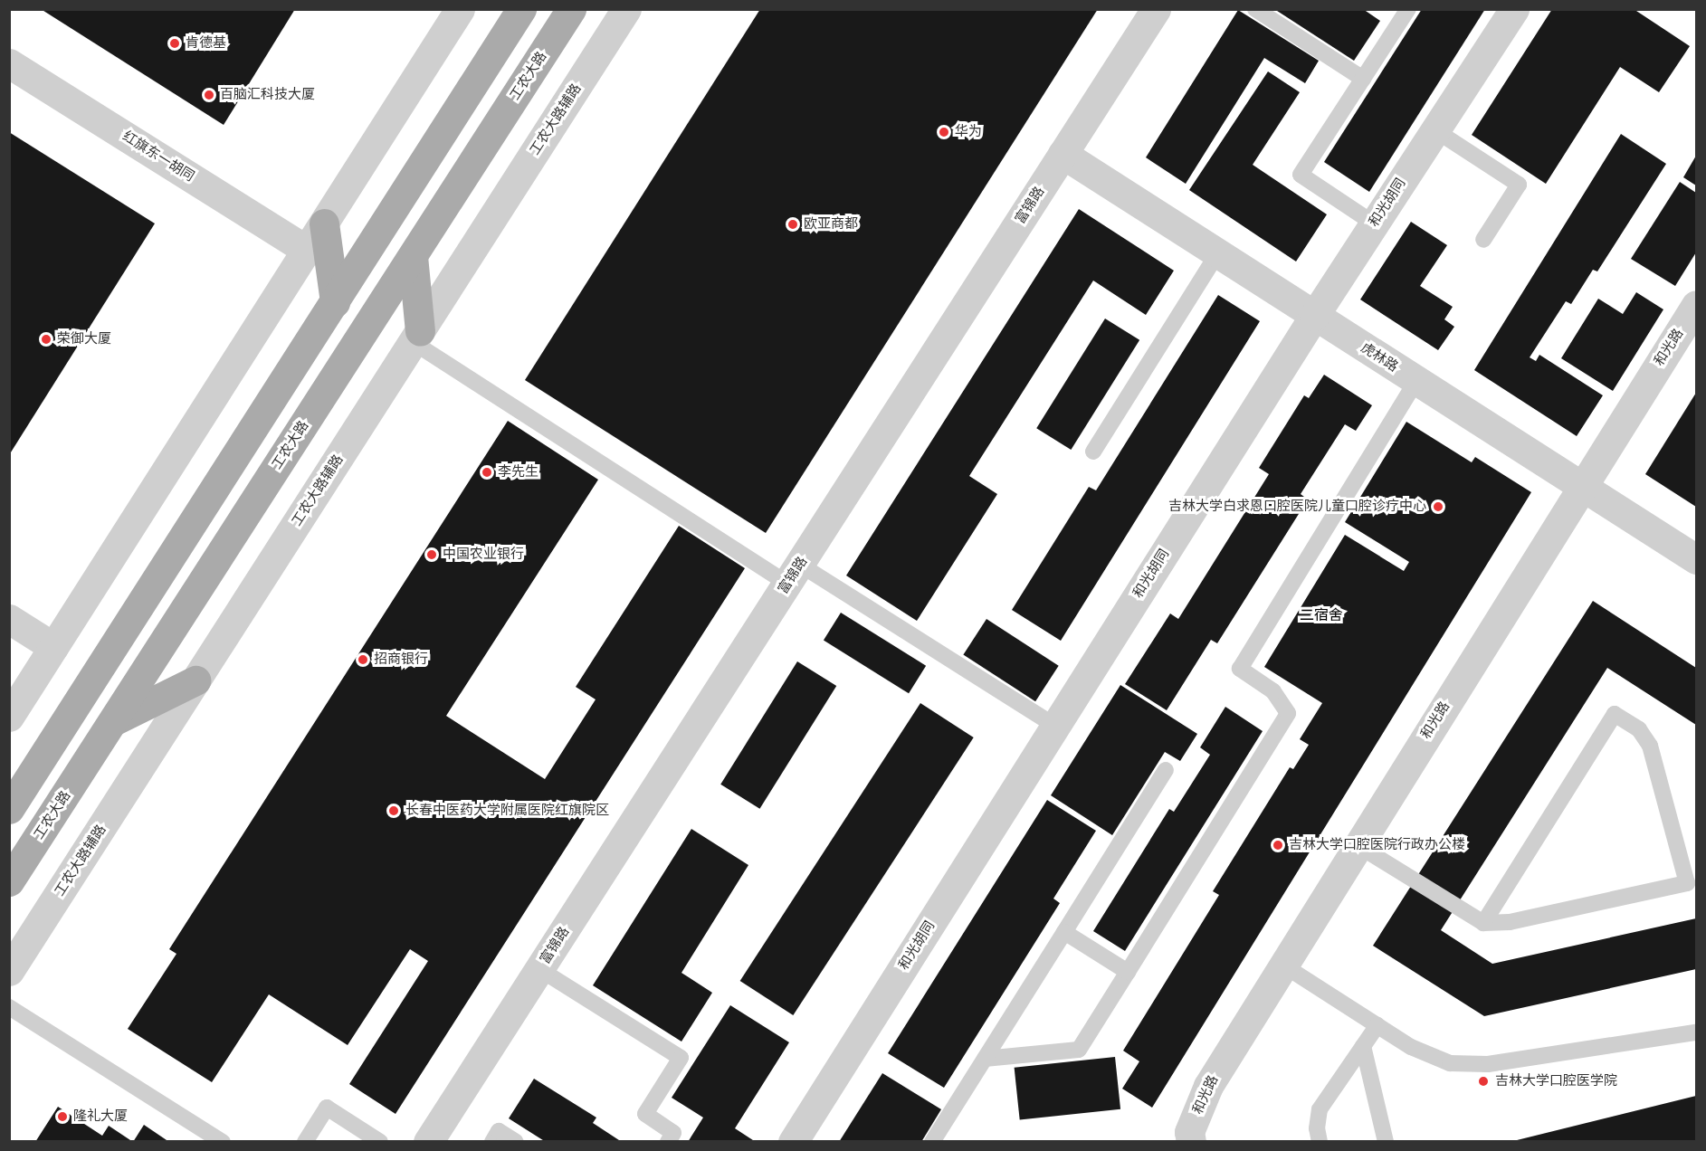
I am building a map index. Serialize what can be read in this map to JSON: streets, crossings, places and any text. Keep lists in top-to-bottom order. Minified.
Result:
{"streets":{"main road":["工农大路"],"street":["工农大路辅路","红旗东一胡同","和光胡同","富锦路","和光路","虎林路"]},"crossings":[["和光胡同","虎林路"],["富锦路","虎林路"],["和光路","虎林路"]],"districts":["二宿舍"],"places":["肯德基","百脑汇科技大厦","华为","欧亚商都","荣御大厦","李先生","吉林大学白求恩口腔医院儿童口腔诊疗中心","中国农业银行","招商银行","长春中医药大学附属医院红旗院区","吉林大学口腔医院行政办公楼","吉林大学口腔医学院","隆礼大厦"]}
